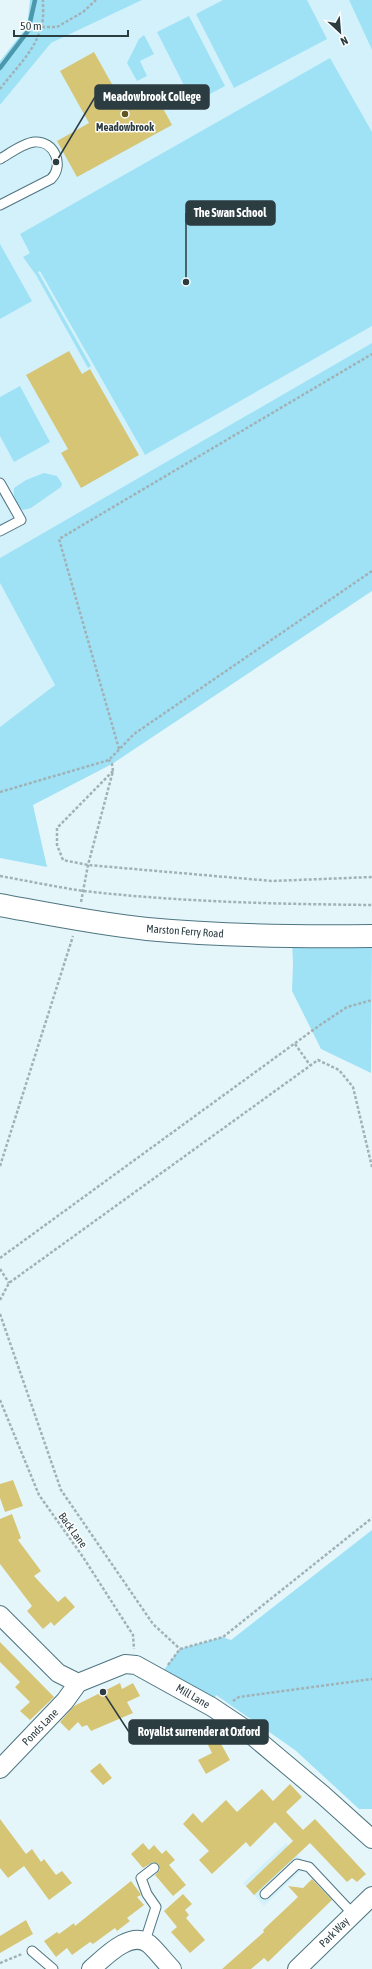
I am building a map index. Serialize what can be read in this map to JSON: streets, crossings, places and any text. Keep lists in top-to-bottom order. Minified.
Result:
{"streets":{"main road":["Marston Ferry Road"],"street":["Mill Lane","Ponds Lane","Park Way"],"path":["Back Lane"]},"crossings":[["Back Lane","Mill Lane"]],"places":["Meadowbrook","Meadowbrook College","The Swan School","Royalist surrender at Oxford"],"scale_bar":"50 m","north":"bottom right"}
